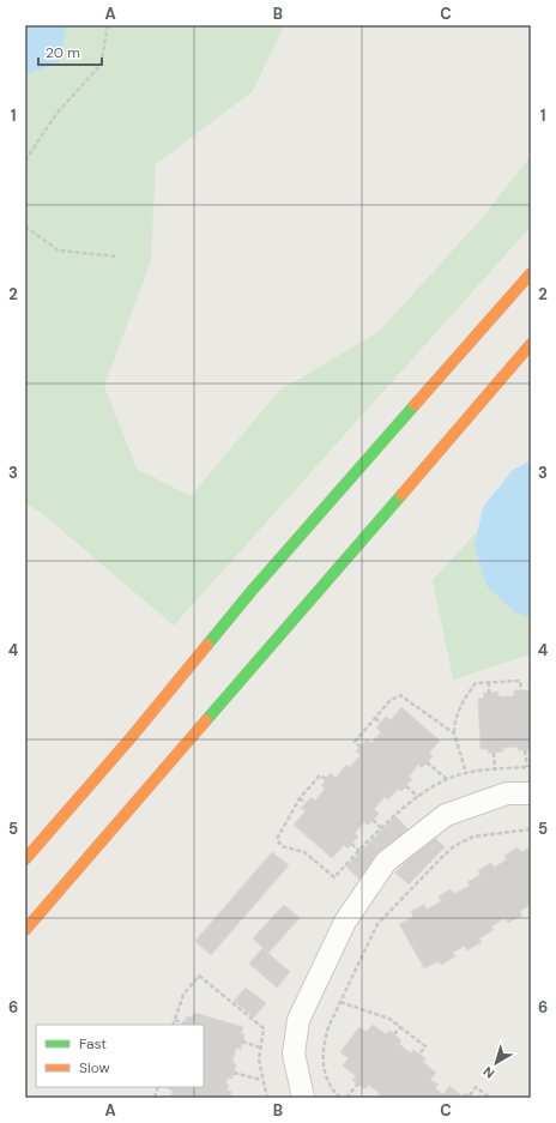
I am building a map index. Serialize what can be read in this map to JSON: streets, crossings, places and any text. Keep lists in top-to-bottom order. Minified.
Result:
{"legend":["Fast","Slow"],"scale_bar":"20 m","north":"bottom left","grid":{"columns":["A","B","C"],"rows":["1","2","3","4","5","6"]}}
